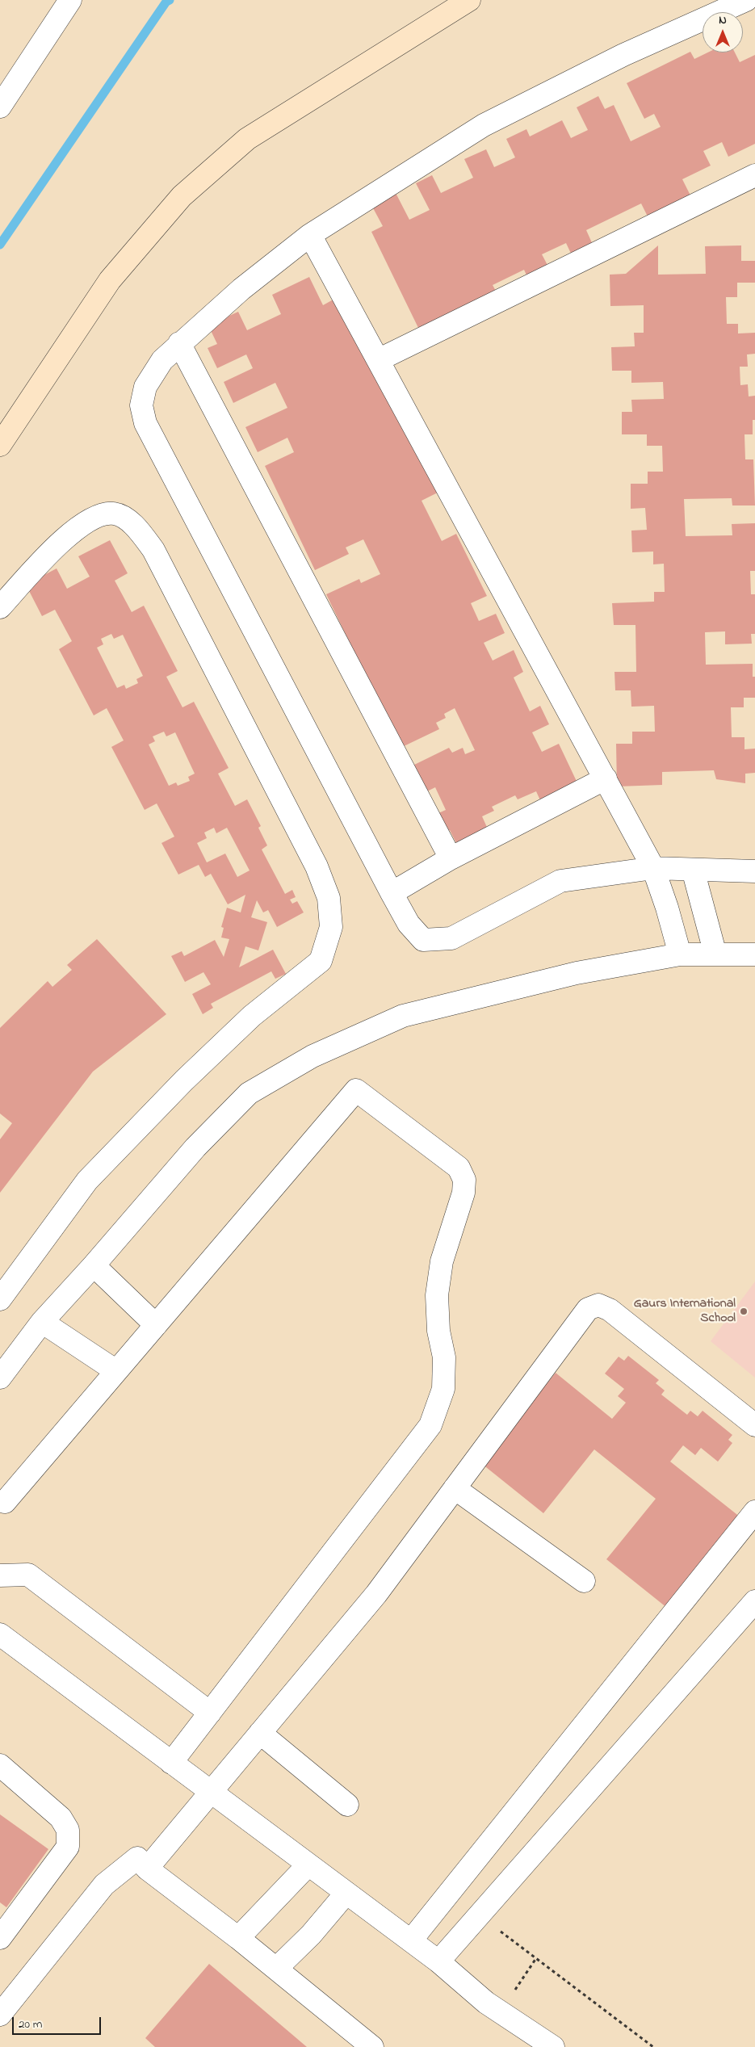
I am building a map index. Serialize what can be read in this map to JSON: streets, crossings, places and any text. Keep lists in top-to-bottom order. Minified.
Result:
{"places":["Gaurs International School"],"scale_bar":"20 m","north":"top"}
